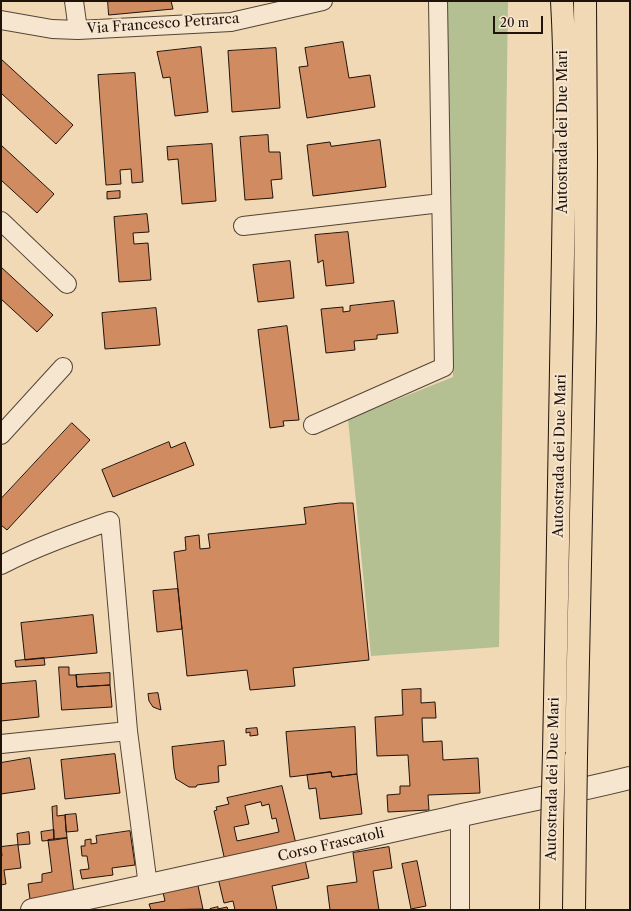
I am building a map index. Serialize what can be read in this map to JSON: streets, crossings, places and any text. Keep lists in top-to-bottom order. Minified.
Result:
{"streets":{"highway":["Autostrada dei Due Mari"],"street":["Via Francesco Petrarca","Corso Frascatoli"]},"scale_bar":"20 m"}
